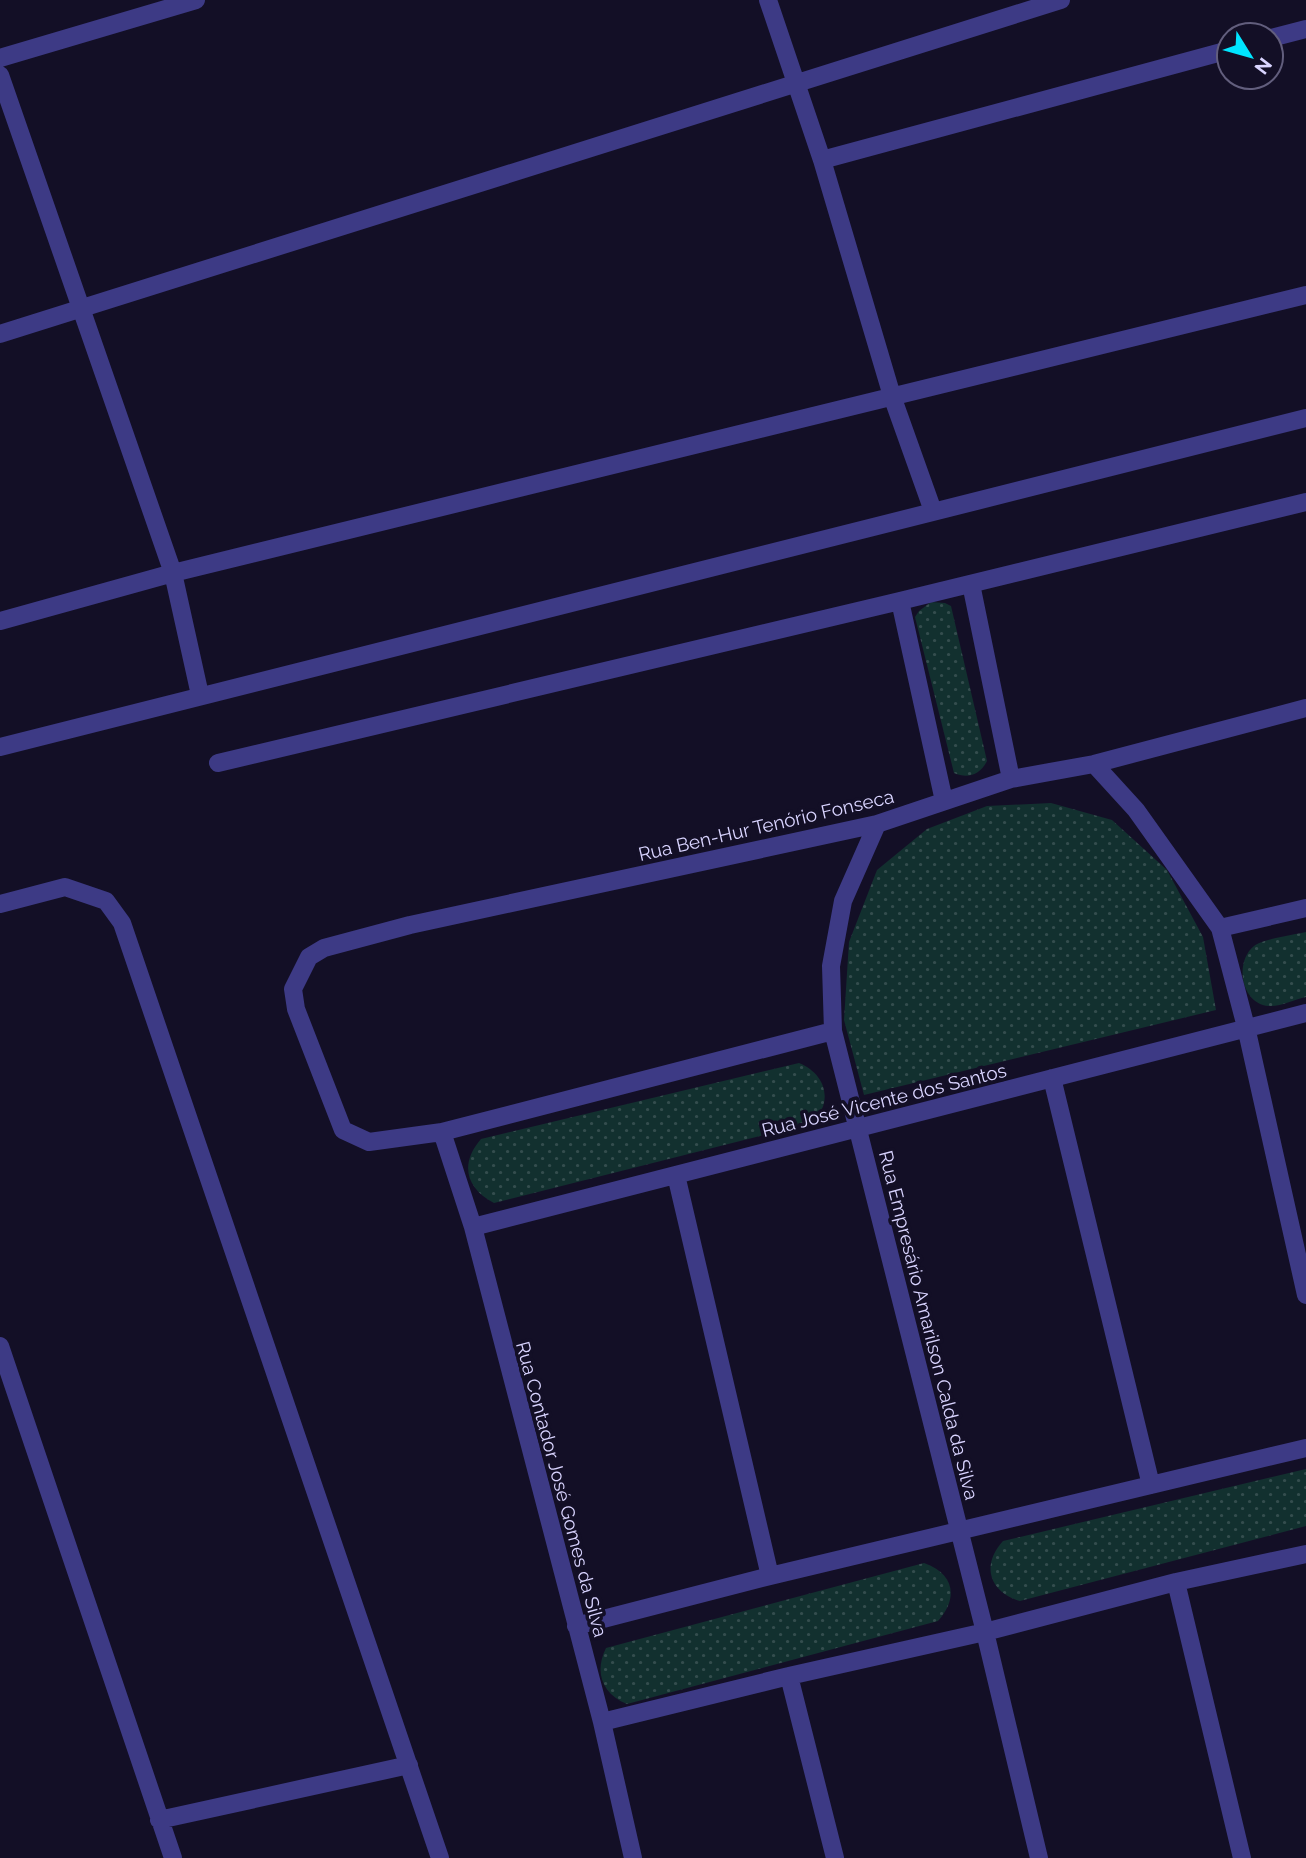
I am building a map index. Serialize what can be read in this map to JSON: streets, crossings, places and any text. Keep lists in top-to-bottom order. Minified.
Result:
{"streets":{"street":["Rua Ben-Hur Tenório Fonseca","Rua José Vicente dos Santos","Rua Empresário Amarilson Calda da Silva","Rua Contador José Gomes da Silva"]},"crossings":[["Rua Ben-Hur Tenório Fonseca","Rua Empresário Amarilson Calda da Silva"],["Rua Ben-Hur Tenório Fonseca","Rua Contador José Gomes da Silva"],["Rua José Vicente dos Santos","Rua Empresário Amarilson Calda da Silva"],["Rua José Vicente dos Santos","Rua Contador José Gomes da Silva"]],"north":"bottom right"}
